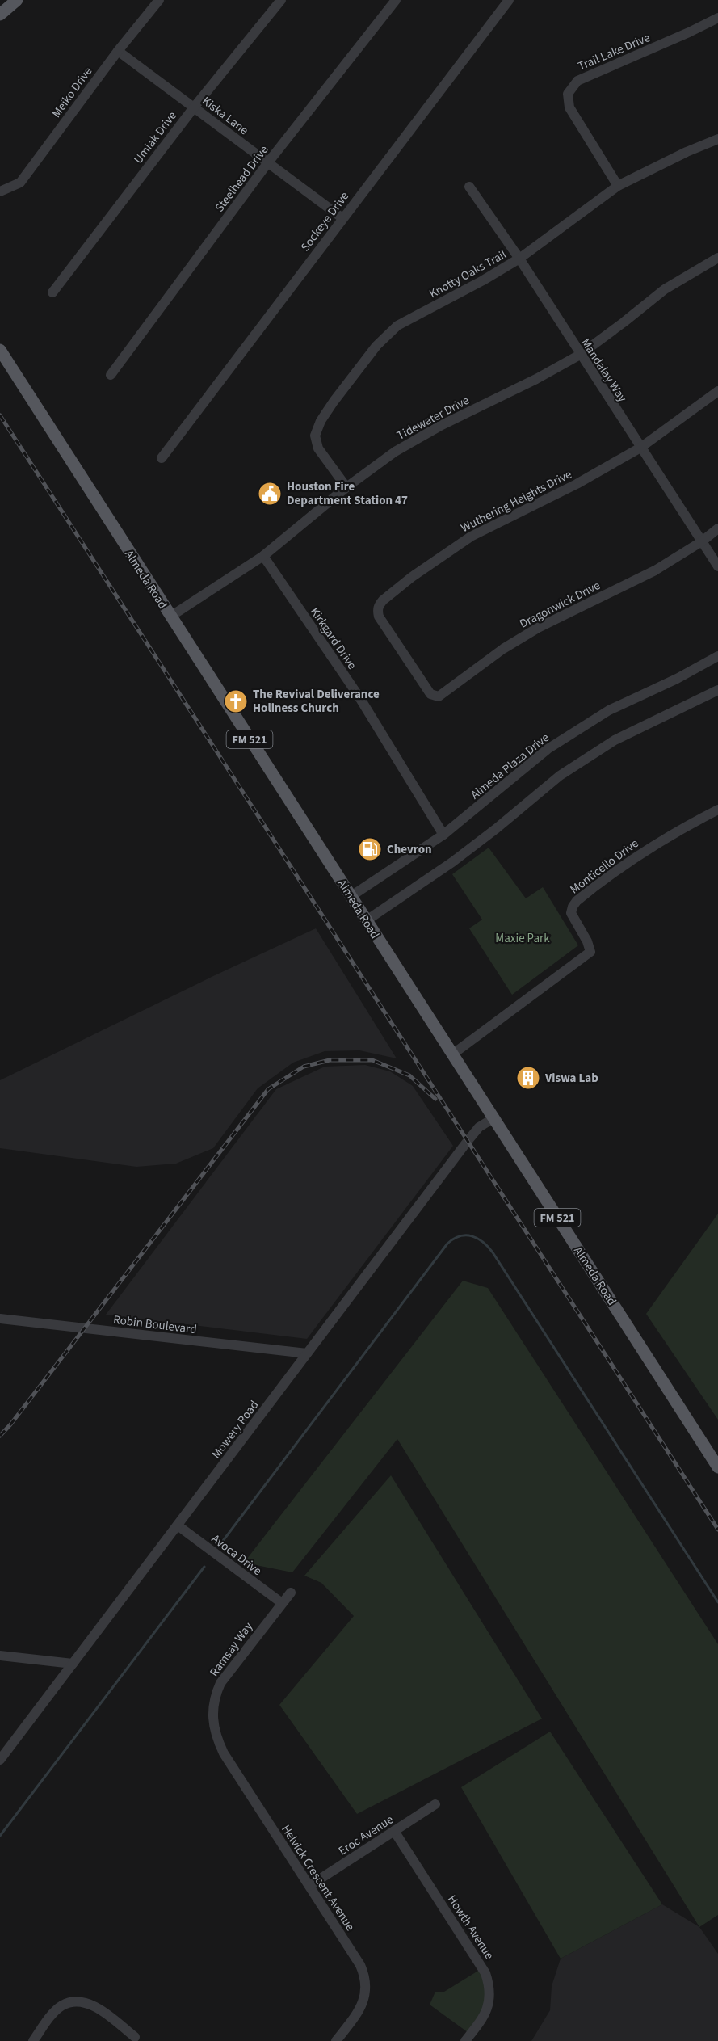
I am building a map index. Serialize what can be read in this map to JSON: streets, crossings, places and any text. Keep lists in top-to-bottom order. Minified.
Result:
{"streets":{"main road":["Almeda Road","FM 521"],"street":["Trail Lake Drive","Meiko Drive","Kiska Lane","Umiak Drive","Steelhead Drive","Sockeye Drive","Knotty Oaks Trail","Mandalay Way","Tidewater Drive","Wuthering Heights Drive","Dragonwick Drive","Kirkgard Drive","Almeda Plaza Drive","Monticello Drive","Robin Boulevard","Mowery Road","Avoca Drive","Ramsay Way","Eroc Avenue","Helvick Crescent Avenue","Howth Avenue"]},"crossings":[["Trail Lake Drive","Knotty Oaks Trail"],["Meiko Drive","Kiska Lane"],["Kiska Lane","Umiak Drive"],["Kiska Lane","Steelhead Drive"],["Kiska Lane","Sockeye Drive"],["Knotty Oaks Trail","Mandalay Way"],["Knotty Oaks Trail","Tidewater Drive"],["Mandalay Way","Tidewater Drive"],["Mandalay Way","Wuthering Heights Drive"],["Mandalay Way","Dragonwick Drive"],["Tidewater Drive","Almeda Road"],["Tidewater Drive","Kirkgard Drive"],["Wuthering Heights Drive","Dragonwick Drive"],["Almeda Road","Almeda Plaza Drive"],["Almeda Road","Monticello Drive"],["Almeda Road","Mowery Road"],["Kirkgard Drive","Almeda Plaza Drive"],["Robin Boulevard","Mowery Road"],["Mowery Road","Avoca Drive"],["Avoca Drive","Ramsay Way"],["Ramsay Way","Helvick Crescent Avenue"],["Eroc Avenue","Helvick Crescent Avenue"],["Eroc Avenue","Howth Avenue"]],"parks":["Maxie Park"],"places":{"public building":["Houston Fire Department Station 47"],"church":["The Revival Deliverance Holiness Church"],"fuel station":["Chevron"],"building":["Viswa Lab"]}}
